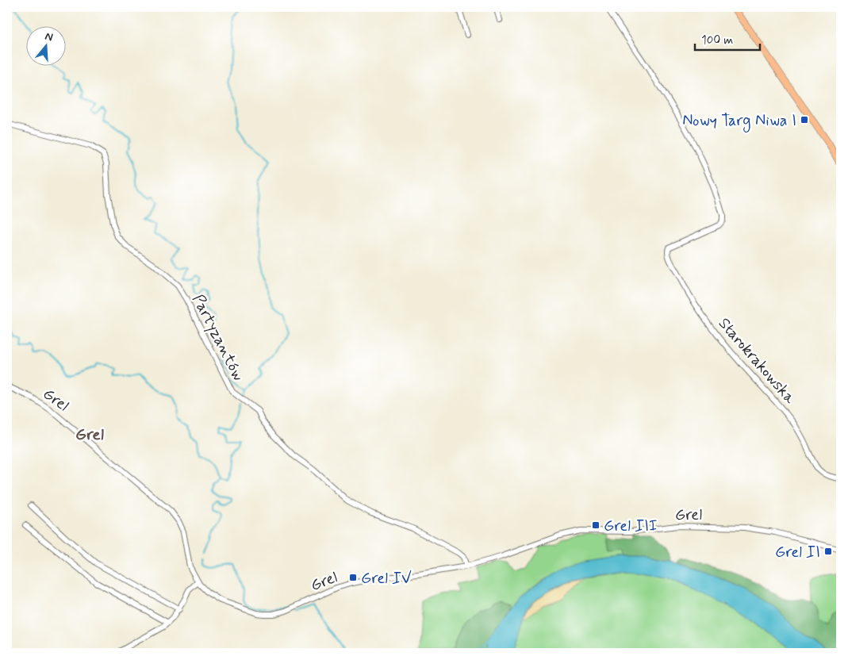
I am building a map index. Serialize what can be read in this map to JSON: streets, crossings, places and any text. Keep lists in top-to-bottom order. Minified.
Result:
{"streets":{"street":["Partyzantów","Starokrakowska","Grel"]},"crossings":[["Partyzantów","Grel"]],"districts":["Grel"],"places":{"transit":["Nowy Targ Niwa I","Grel III","Grel II","Grel IV"]},"scale_bar":"100 m","north":"top"}
